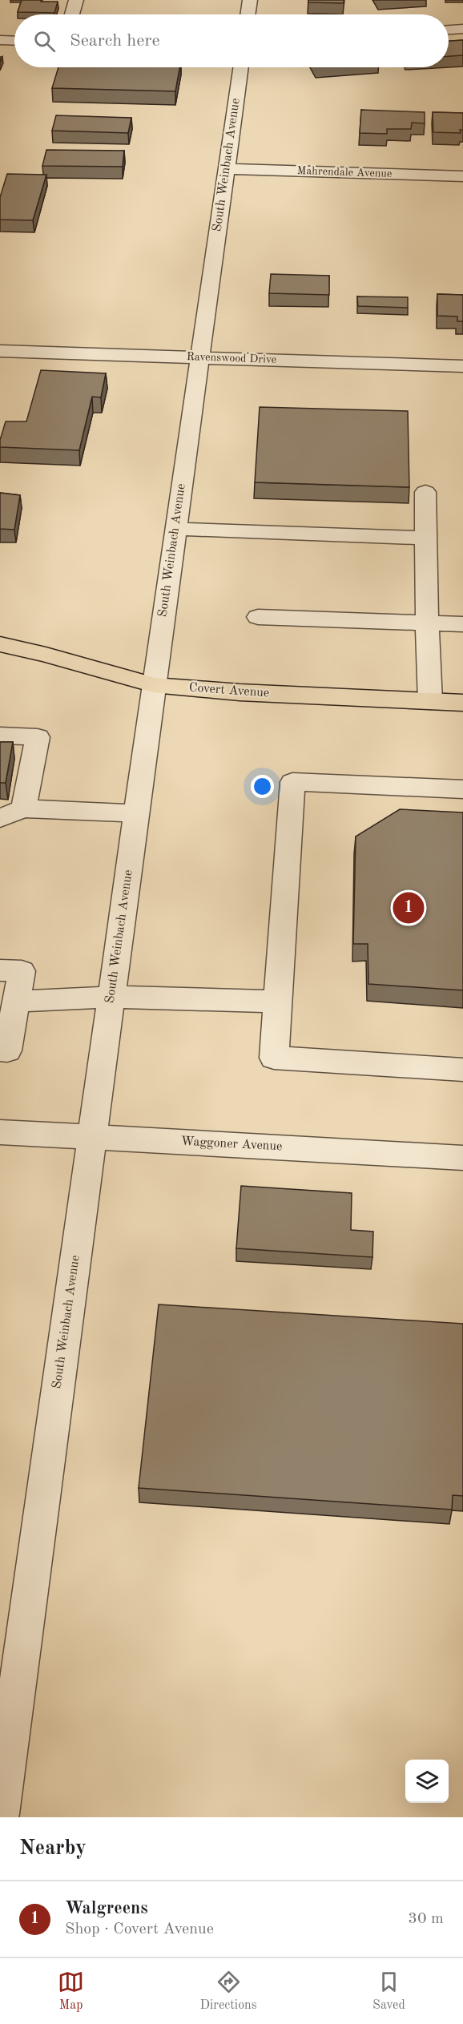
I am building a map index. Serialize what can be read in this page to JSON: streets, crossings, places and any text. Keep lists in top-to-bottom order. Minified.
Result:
{"streets":{"main road":["Covert Avenue"],"street":["South Weinbach Avenue","Mahrendale Avenue","Ravenswood Drive","Waggoner Avenue"]},"crossings":[["South Weinbach Avenue","Mahrendale Avenue"],["South Weinbach Avenue","Ravenswood Drive"],["South Weinbach Avenue","Covert Avenue"],["South Weinbach Avenue","Waggoner Avenue"]],"page":{"search":"Search here","pins":"1","heading":"Nearby","list":[{"mark":"1","name":"Walgreens","note":"Shop · Covert Avenue","value":"30 m"}],"nav":["Map","Directions","Saved"]}}
